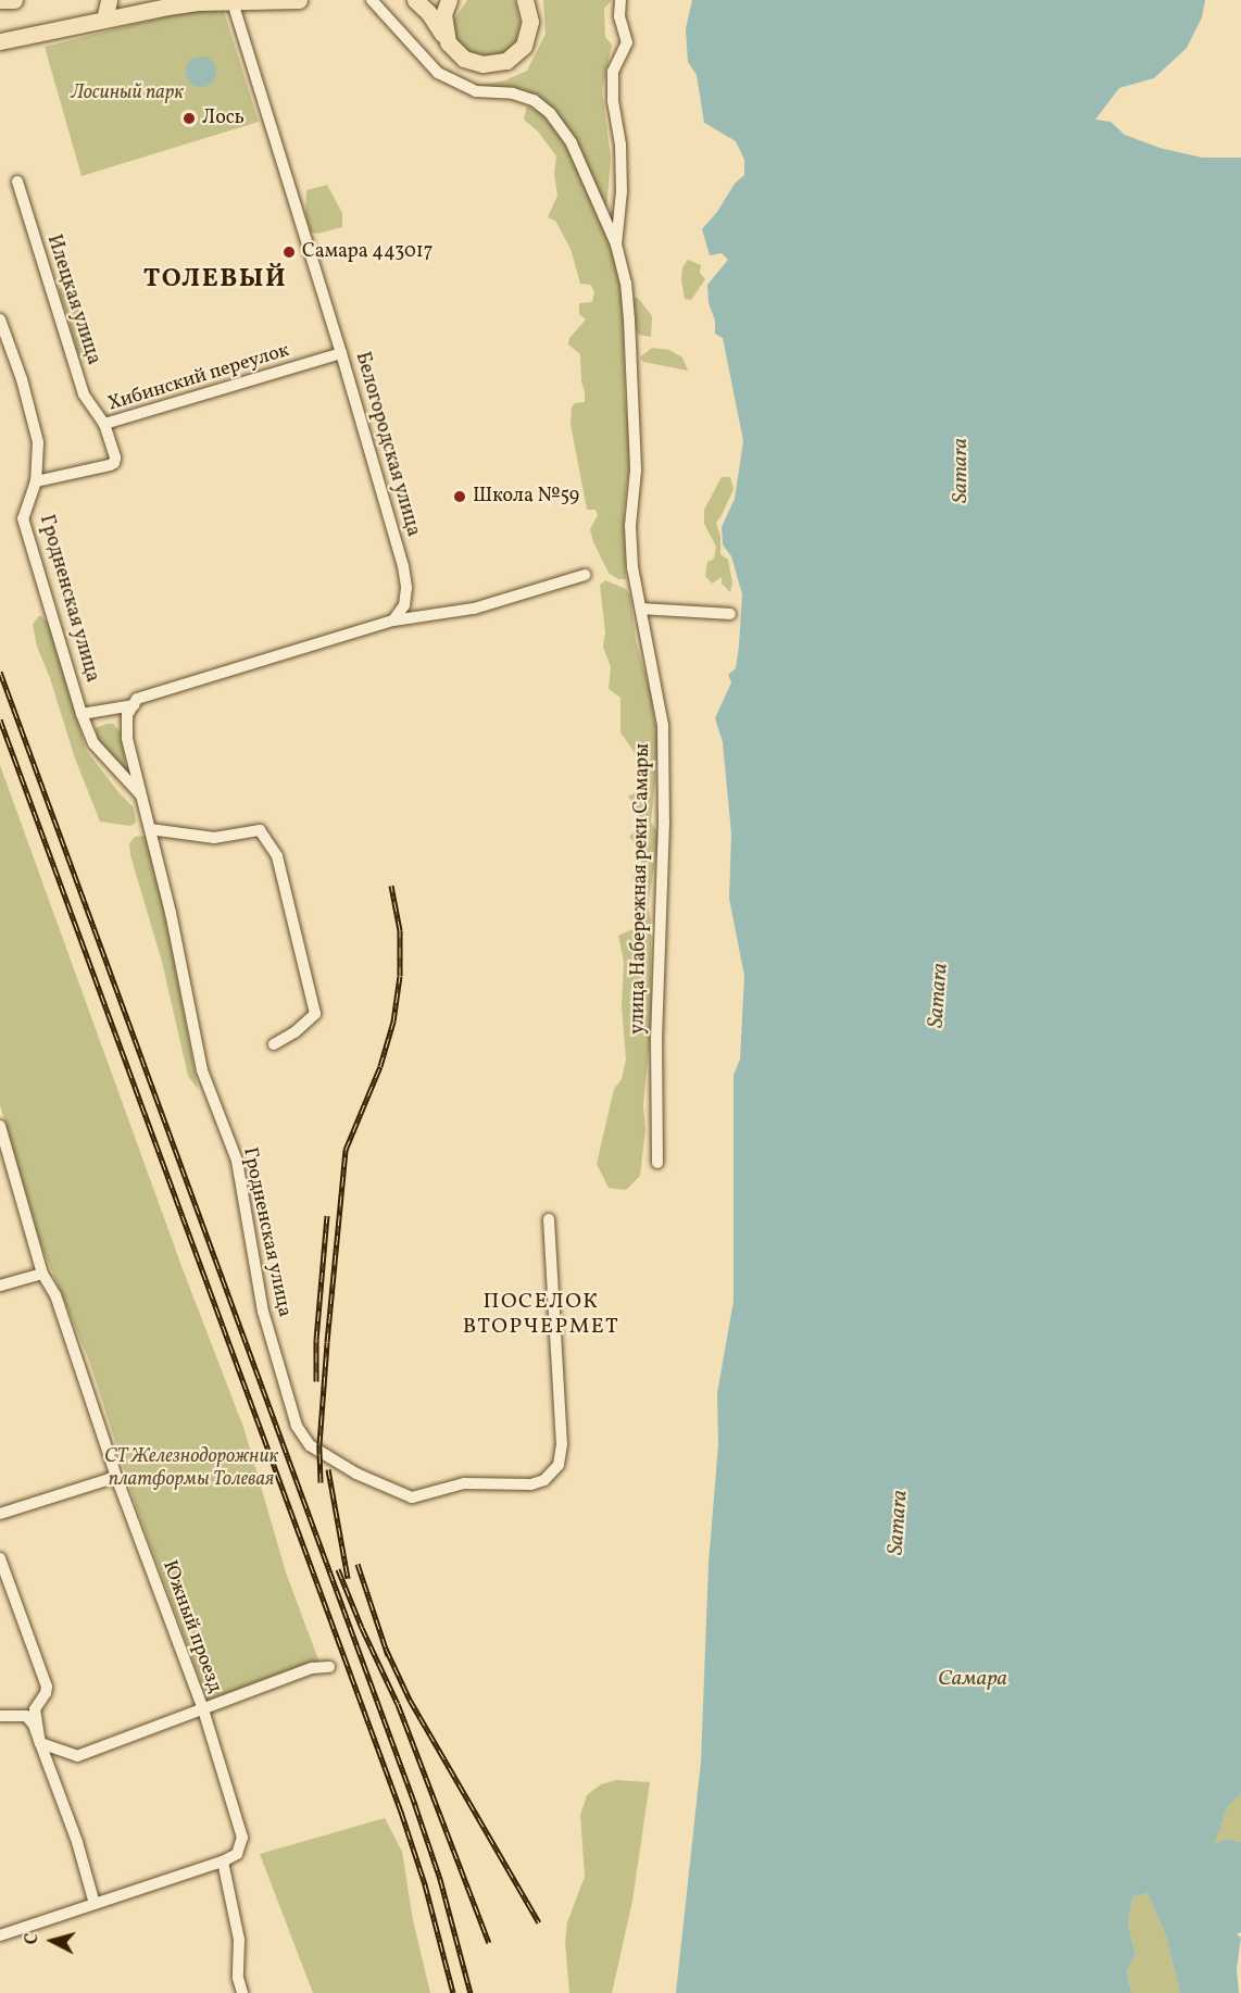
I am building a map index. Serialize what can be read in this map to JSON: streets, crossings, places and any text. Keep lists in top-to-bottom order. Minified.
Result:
{"streets":{"street":["Илецкая улица","Хибинский переулок","Белогородская улица","Гродненская улица","улица Набережная реки Самары","Южный проезд"]},"crossings":[["Илецкая улица","Хибинский переулок"],["Хибинский переулок","Белогородская улица"],["Хибинский переулок","Гродненская улица"]],"districts":["ТОЛЕВЫЙ","ПОСЕЛОК ВТОРЧЕРМЕТ"],"water":["Samara","Самара"],"parks":["Лосиный парк","СТ Железнодорожник платформы Толевая"],"places":["Лось","Самара 443017","Школа №59"],"north":"left"}
